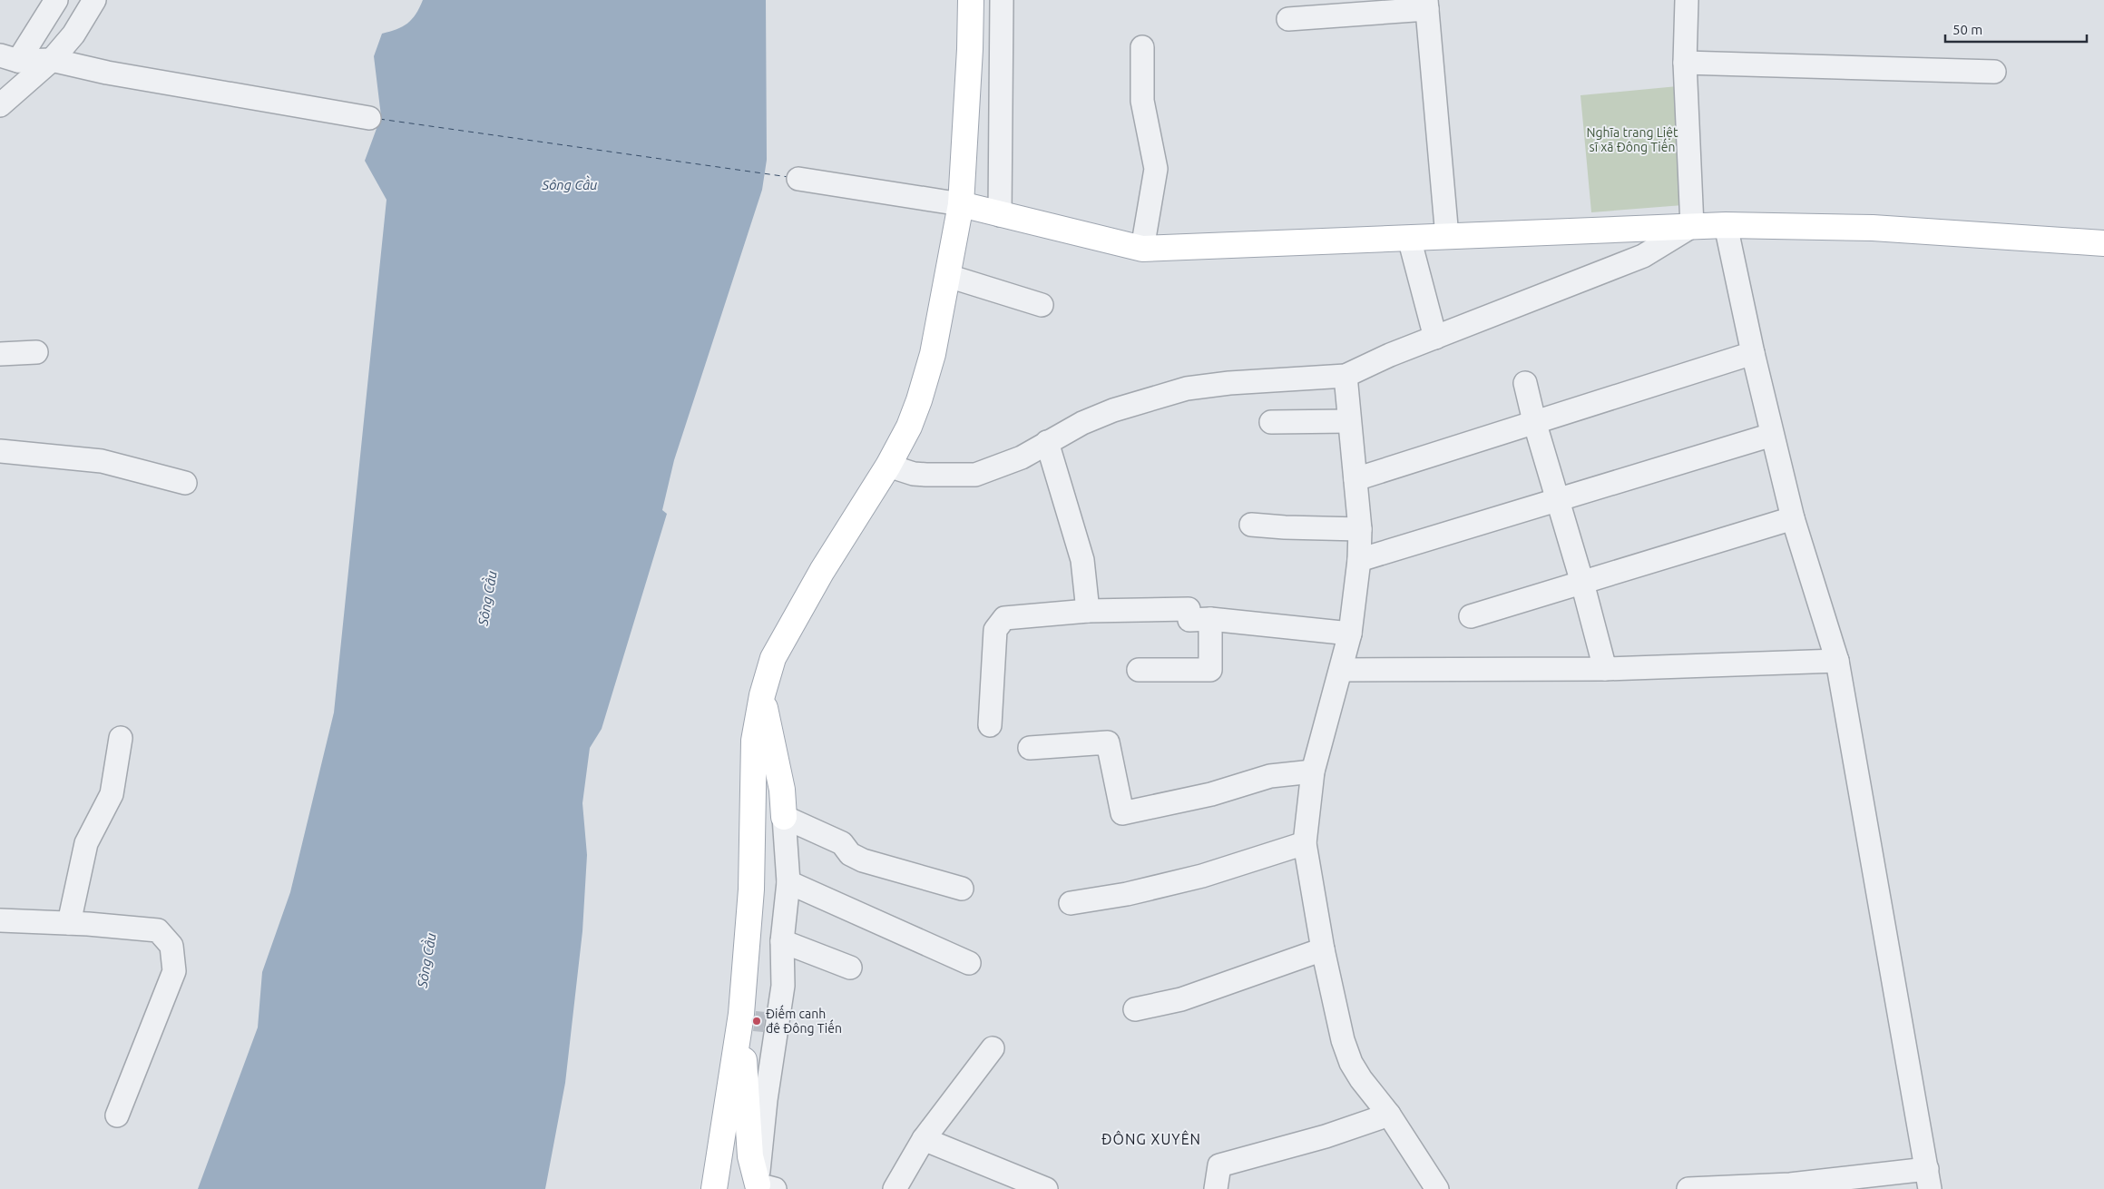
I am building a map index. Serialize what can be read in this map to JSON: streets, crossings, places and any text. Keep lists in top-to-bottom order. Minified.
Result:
{"districts":["ĐÔNG XUYÊN"],"water":["Sông Cầu"],"parks":["Nghĩa trang Liệt sĩ xã Đông Tiến"],"places":["Điếm canh đê Đông Tiến"],"scale_bar":"50 m"}
